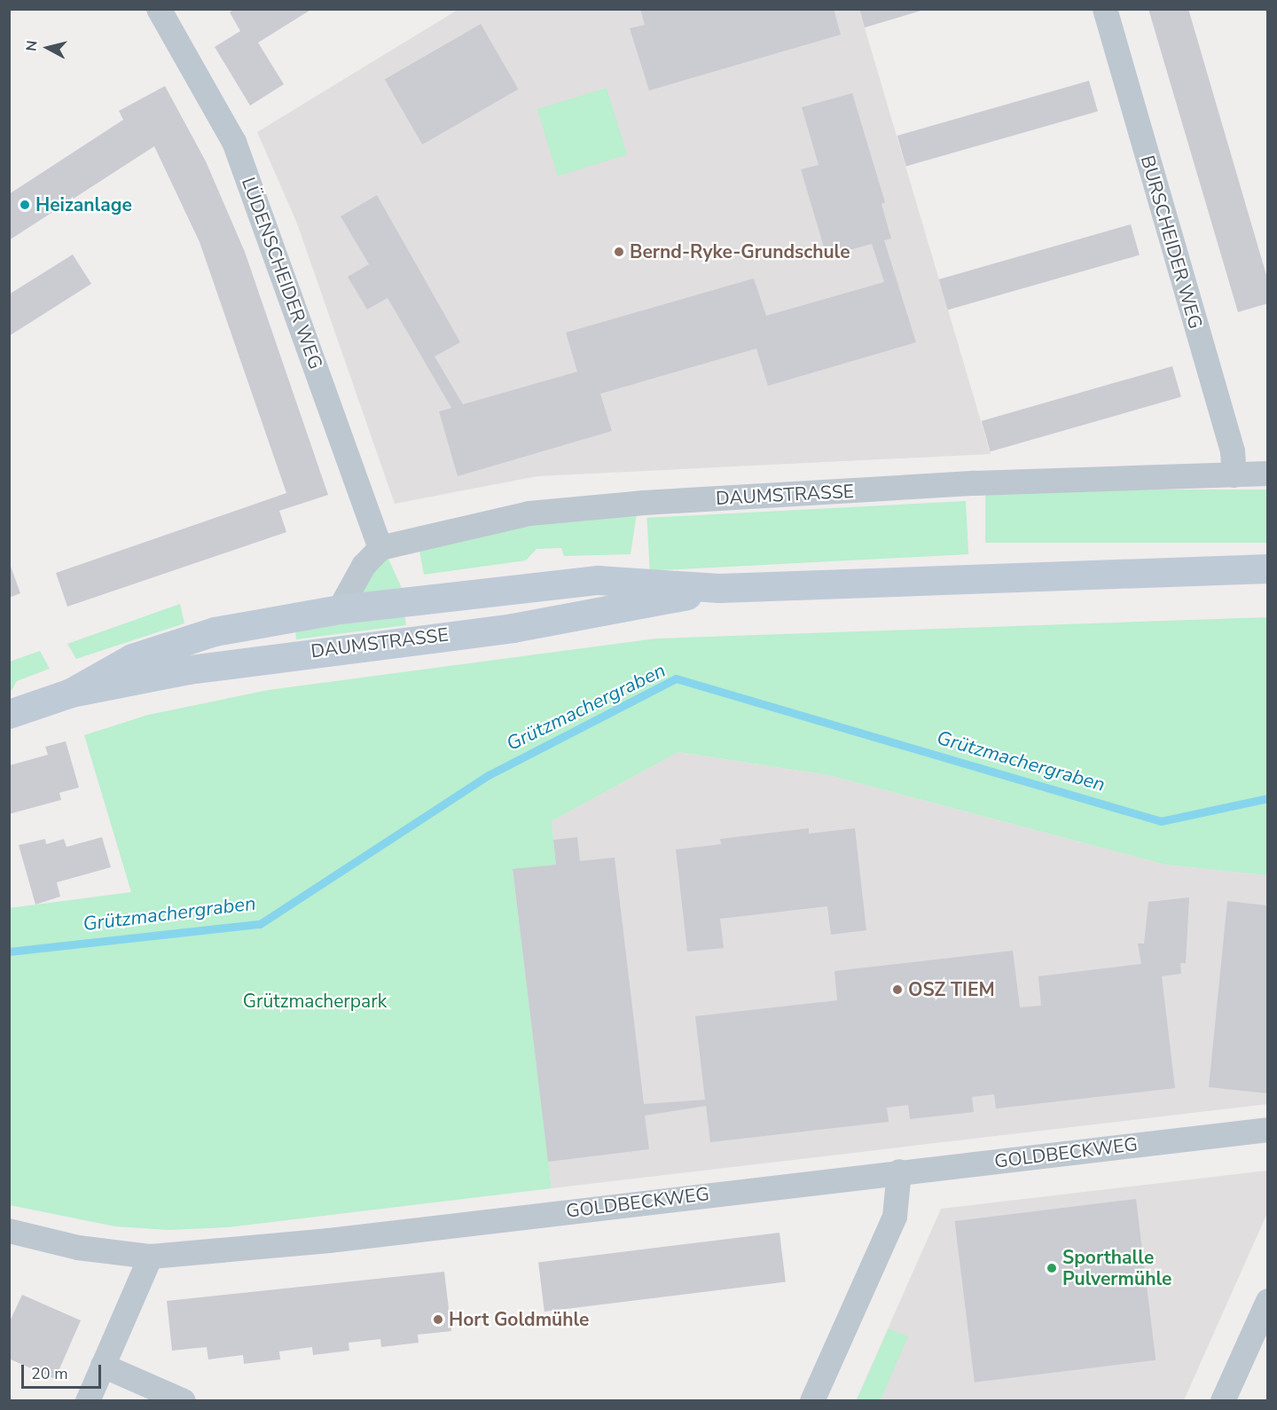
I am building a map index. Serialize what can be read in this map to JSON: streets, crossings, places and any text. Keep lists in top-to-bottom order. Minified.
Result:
{"streets":{"main road":["DAUMSTRASSE"],"street":["BURSCHEIDER WEG","LÜDENSCHEIDER WEG","GOLDBECKWEG"]},"crossings":[["BURSCHEIDER WEG","DAUMSTRASSE"],["LÜDENSCHEIDER WEG","DAUMSTRASSE"]],"water":["Grützmachergraben"],"parks":["Grützmacherpark"],"places":["Heizanlage","Bernd-Ryke-Grundschule","OSZ TIEM","Sporthalle Pulvermühle","Hort Goldmühle"],"scale_bar":"20 m","north":"left"}
